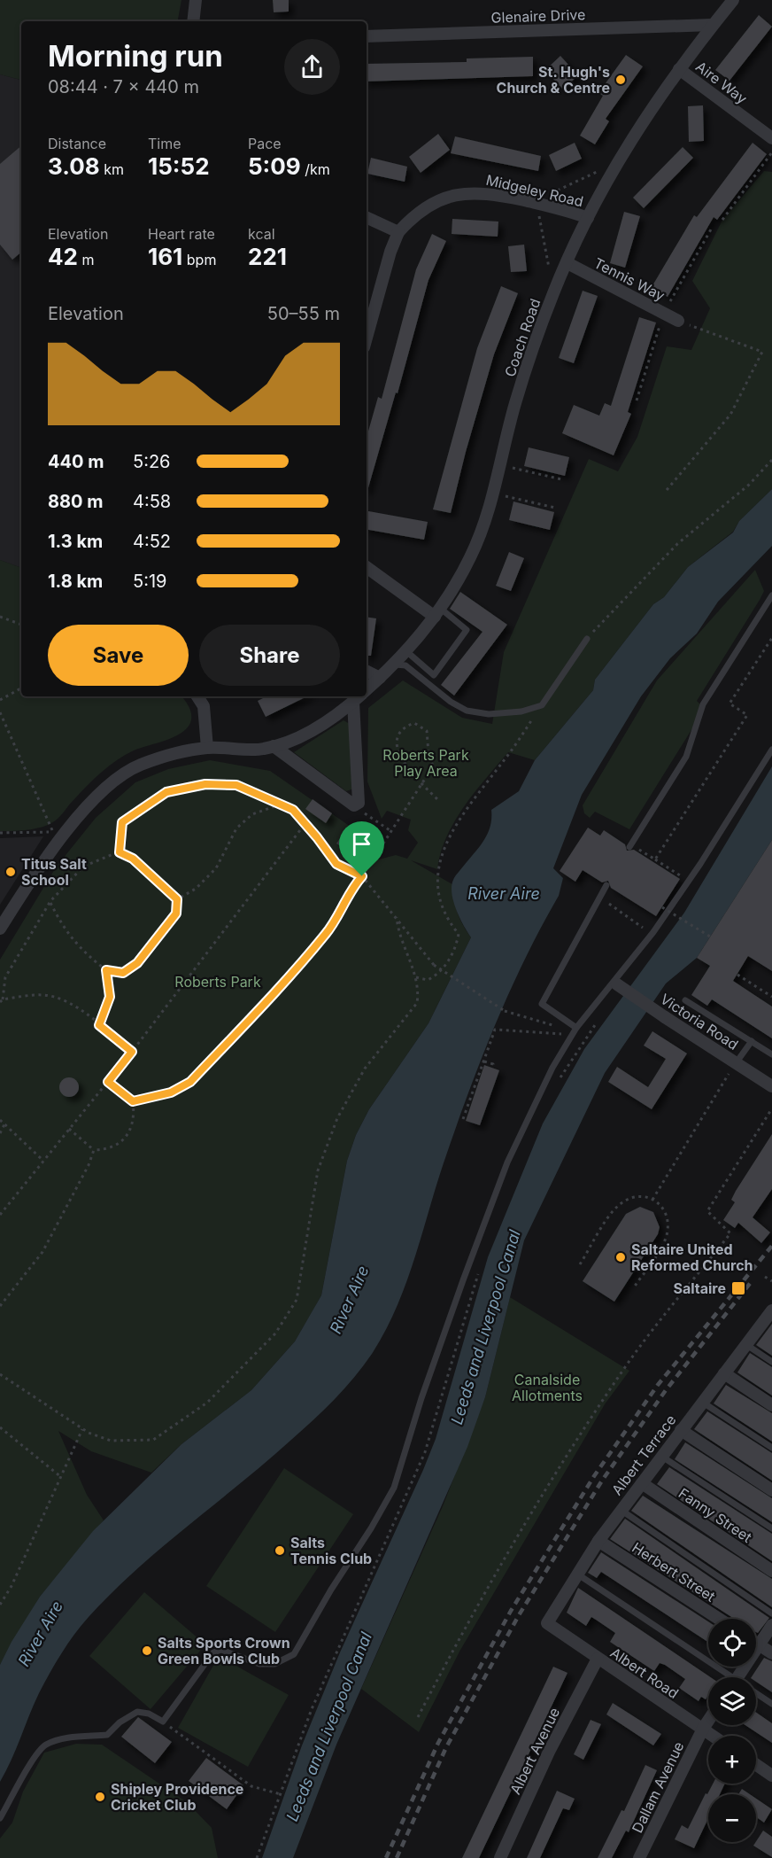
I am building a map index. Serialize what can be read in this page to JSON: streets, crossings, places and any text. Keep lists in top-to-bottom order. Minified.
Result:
{"streets":{"street":["Glenaire Drive","Aire Way","Midgeley Road","Tennis Way","Coach Road","Victoria Road","Albert Terrace","Fanny Street","Herbert Street","Albert Road","Albert Avenue","Dallam Avenue"]},"crossings":[["Glenaire Drive","Coach Road"],["Aire Way","Coach Road"],["Midgeley Road","Coach Road"],["Tennis Way","Coach Road"],["Albert Terrace","Fanny Street"],["Albert Terrace","Herbert Street"],["Albert Terrace","Albert Road"],["Albert Road","Albert Avenue"],["Albert Road","Dallam Avenue"]],"water":["River Aire","Leeds and Liverpool Canal"],"parks":["Roberts Park Play Area","Roberts Park","Canalside Allotments"],"places":{"other":["St. Hugh's Church & Centre","Titus Salt School","Saltaire United Reformed Church","Salts Tennis Club","Salts Sports Crown Green Bowls Club","Shipley Providence Cricket Club"],"transit":["Saltaire"]},"page":{"heading":["Morning run","08:44 · 7 × 440 m"],"stats":[["Distance","3.08 km"],["Time","15:52"],["Pace","5:09 /km"],["Elevation","42 m"],["Heart rate","161 bpm"],["kcal","221"]],"chart":["Elevation","50–55 m"],"list":[{"name":"440 m","note":"5:26"},{"name":"880 m","note":"4:58"},{"name":"1.3 km","note":"4:52"},{"name":"1.8 km","note":"5:19"}],"buttons":["Save","Share"],"map_buttons":["+","−"]}}
